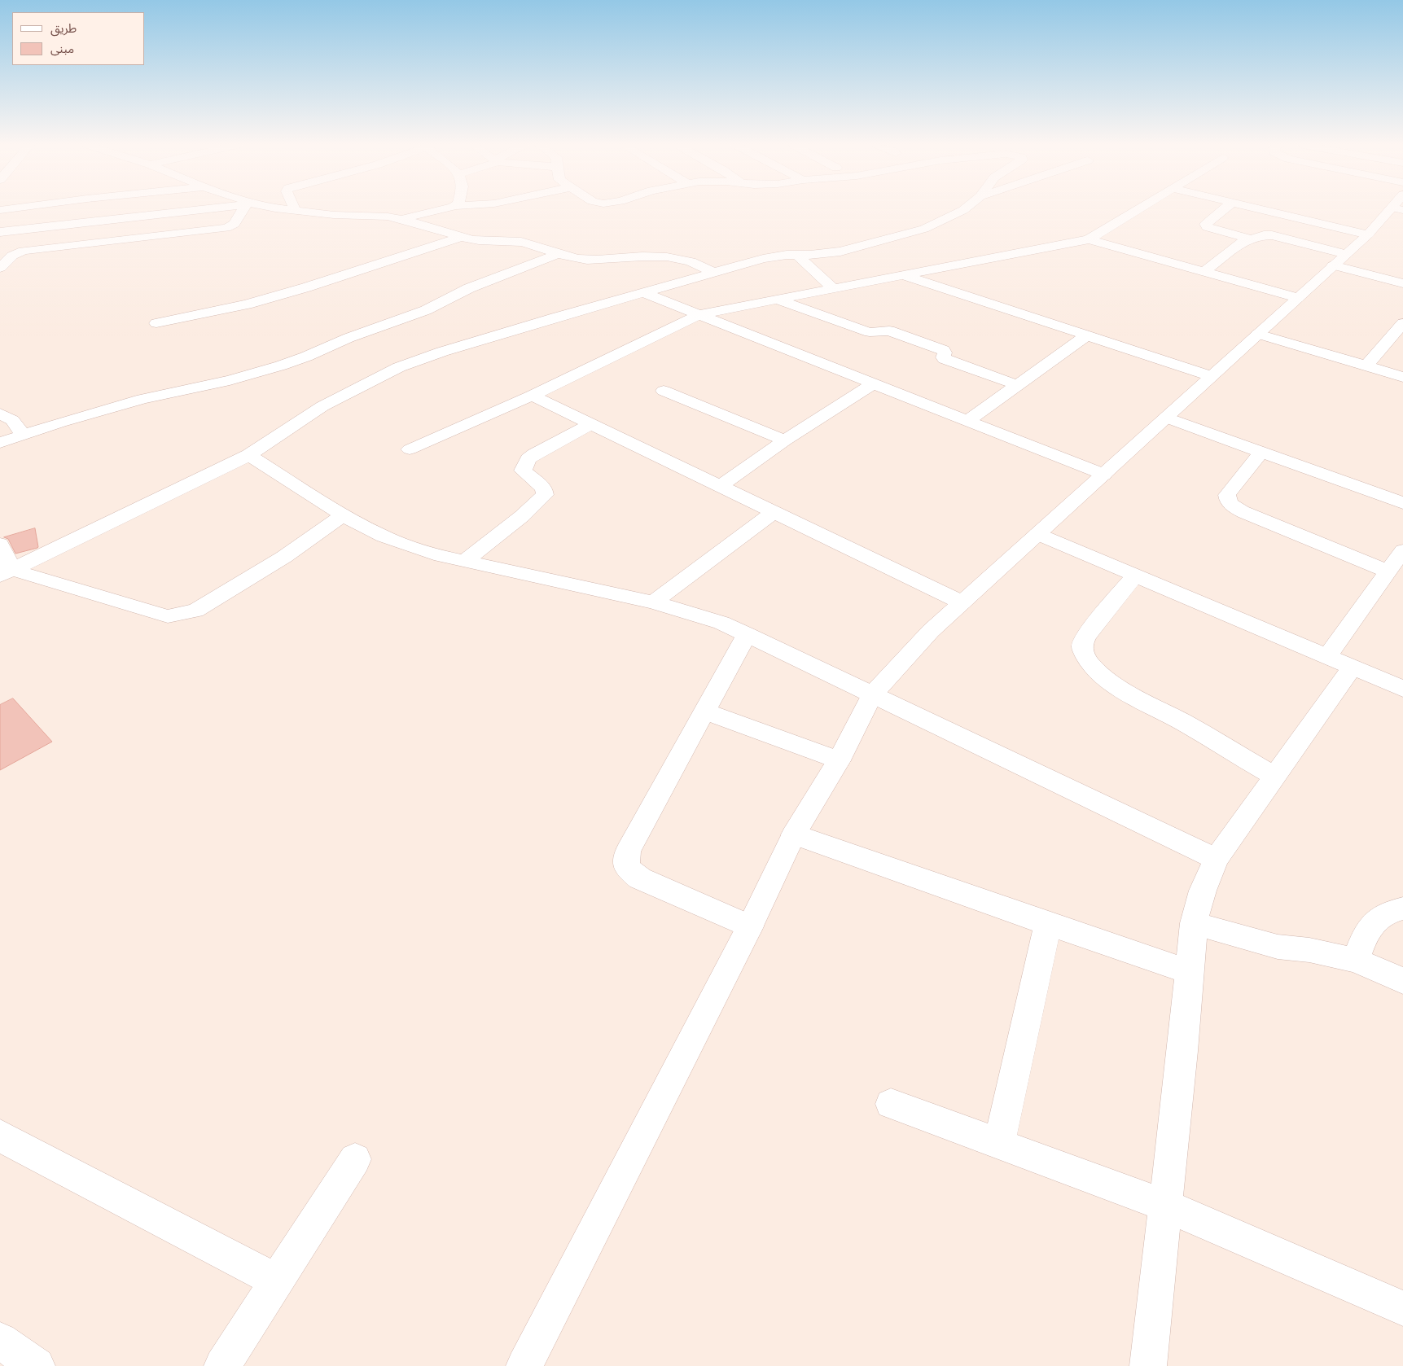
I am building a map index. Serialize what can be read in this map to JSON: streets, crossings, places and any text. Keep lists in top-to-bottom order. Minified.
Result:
{"legend":["طريق","مبنى"]}
